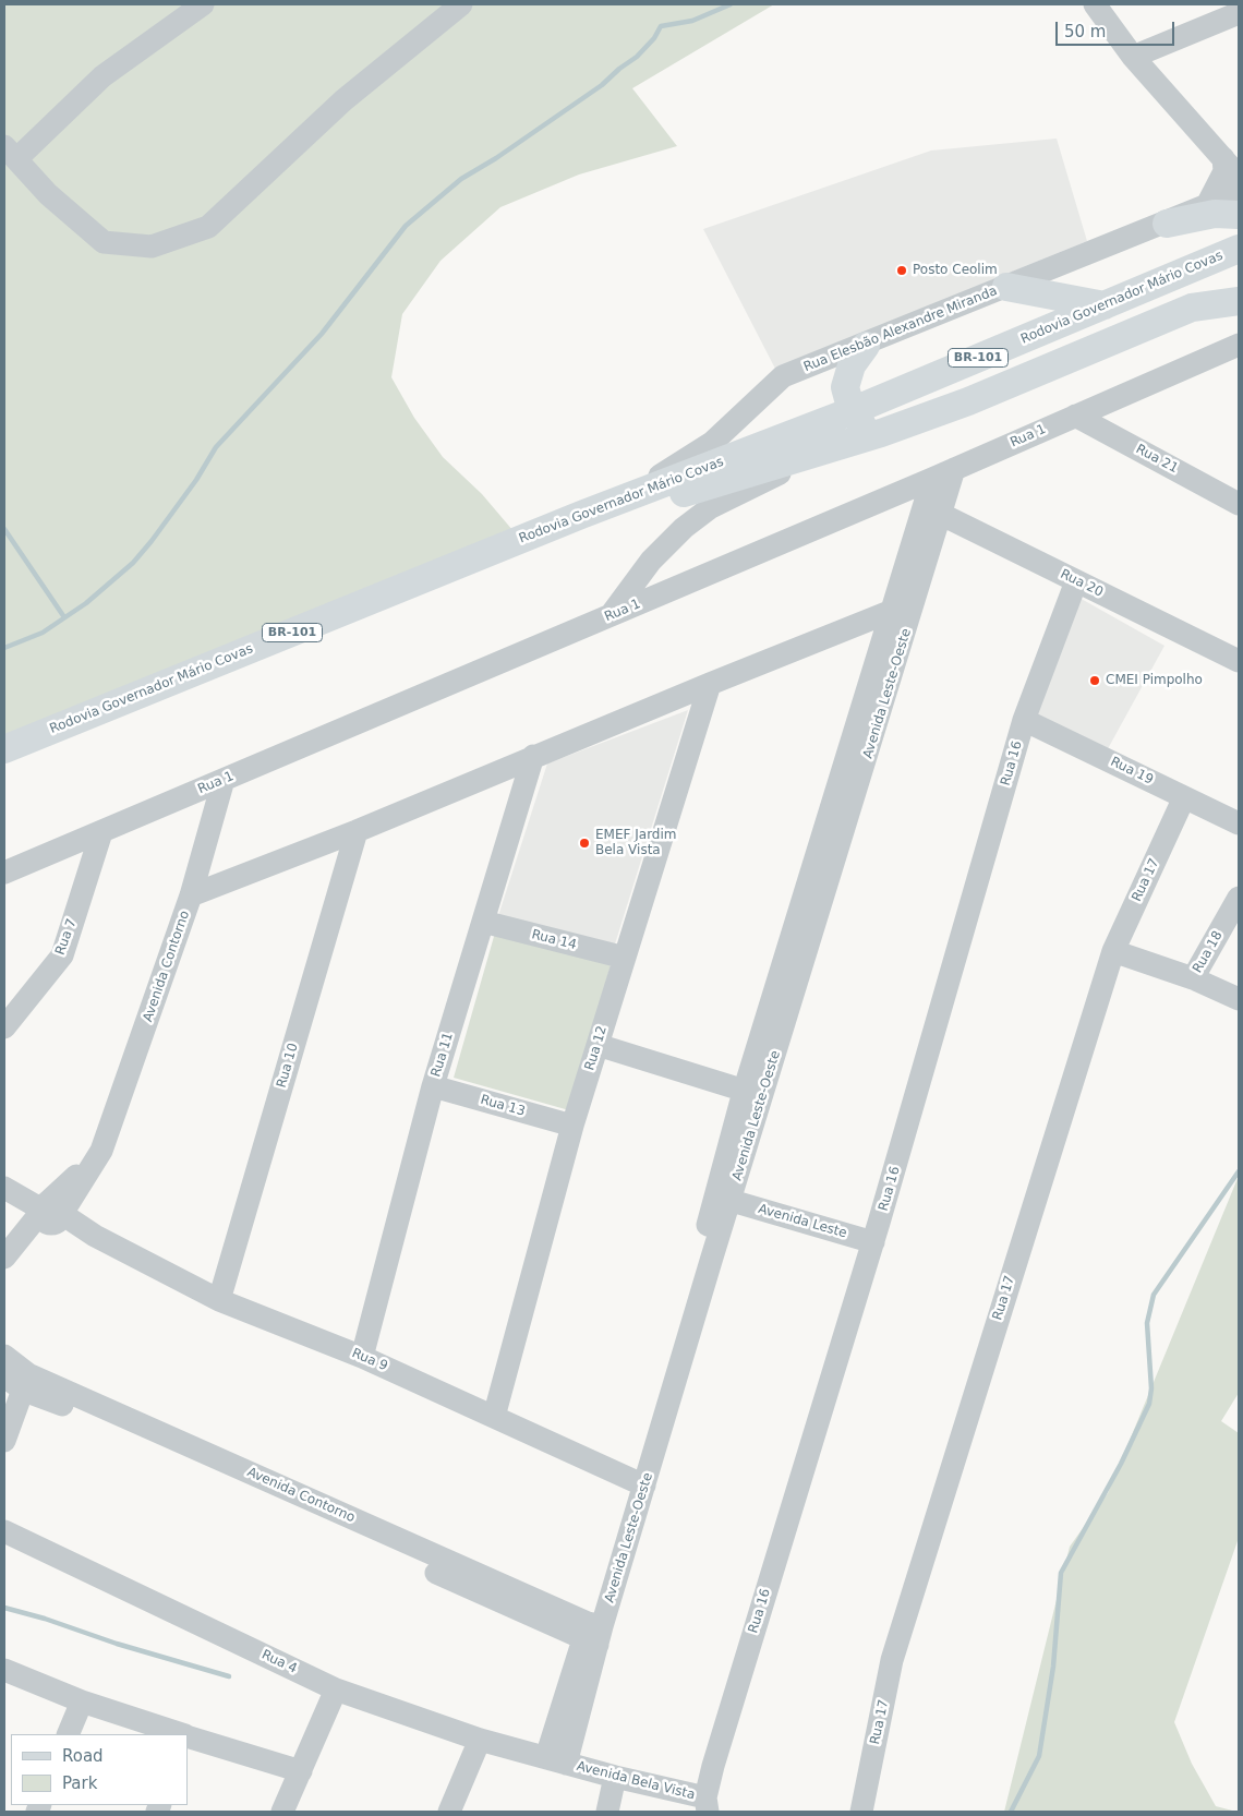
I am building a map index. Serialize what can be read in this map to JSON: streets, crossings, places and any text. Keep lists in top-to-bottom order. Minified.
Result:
{"streets":{"main road":["Rodovia Governador Mário Covas","BR-101"],"street":["Rua Elesbão Alexandre Miranda","Rua 1","Rua 21","Rua 20","Avenida Leste-Oeste","Rua 16","Rua 19","Rua 17","Rua 7","Rua 14","Rua 18","Avenida Contorno","Rua 12","Rua 11","Rua 10","Rua 13","Avenida Leste","Rua 9","Rua 4","Avenida Bela Vista"]},"crossings":[["Rodovia Governador Mário Covas","Rua Elesbão Alexandre Miranda"],["Rua 1","Rua 21"],["Rua 1","Avenida Leste-Oeste"],["Rua 1","Rua 7"],["Rua 1","Avenida Contorno"],["Rua 20","Avenida Leste-Oeste"],["Rua 20","Rua 16"],["Avenida Leste-Oeste","Avenida Contorno"],["Avenida Leste-Oeste","Avenida Leste"],["Avenida Leste-Oeste","Rua 9"],["Avenida Leste-Oeste","Rua 4"],["Avenida Leste-Oeste","Avenida Bela Vista"],["Rua 16","Rua 19"],["Rua 16","Avenida Leste"],["Rua 16","Avenida Bela Vista"],["Rua 19","Rua 17"],["Rua 14","Rua 12"],["Rua 14","Rua 11"],["Avenida Contorno","Rua 9"],["Rua 12","Rua 13"],["Rua 12","Rua 9"],["Rua 11","Rua 13"],["Rua 11","Rua 9"],["Rua 10","Rua 9"],["Rua 4","Avenida Bela Vista"]],"places":["Posto Ceolim","CMEI Pimpolho","EMEF Jardim Bela Vista"],"legend":["Road","Park"],"scale_bar":"50 m"}
